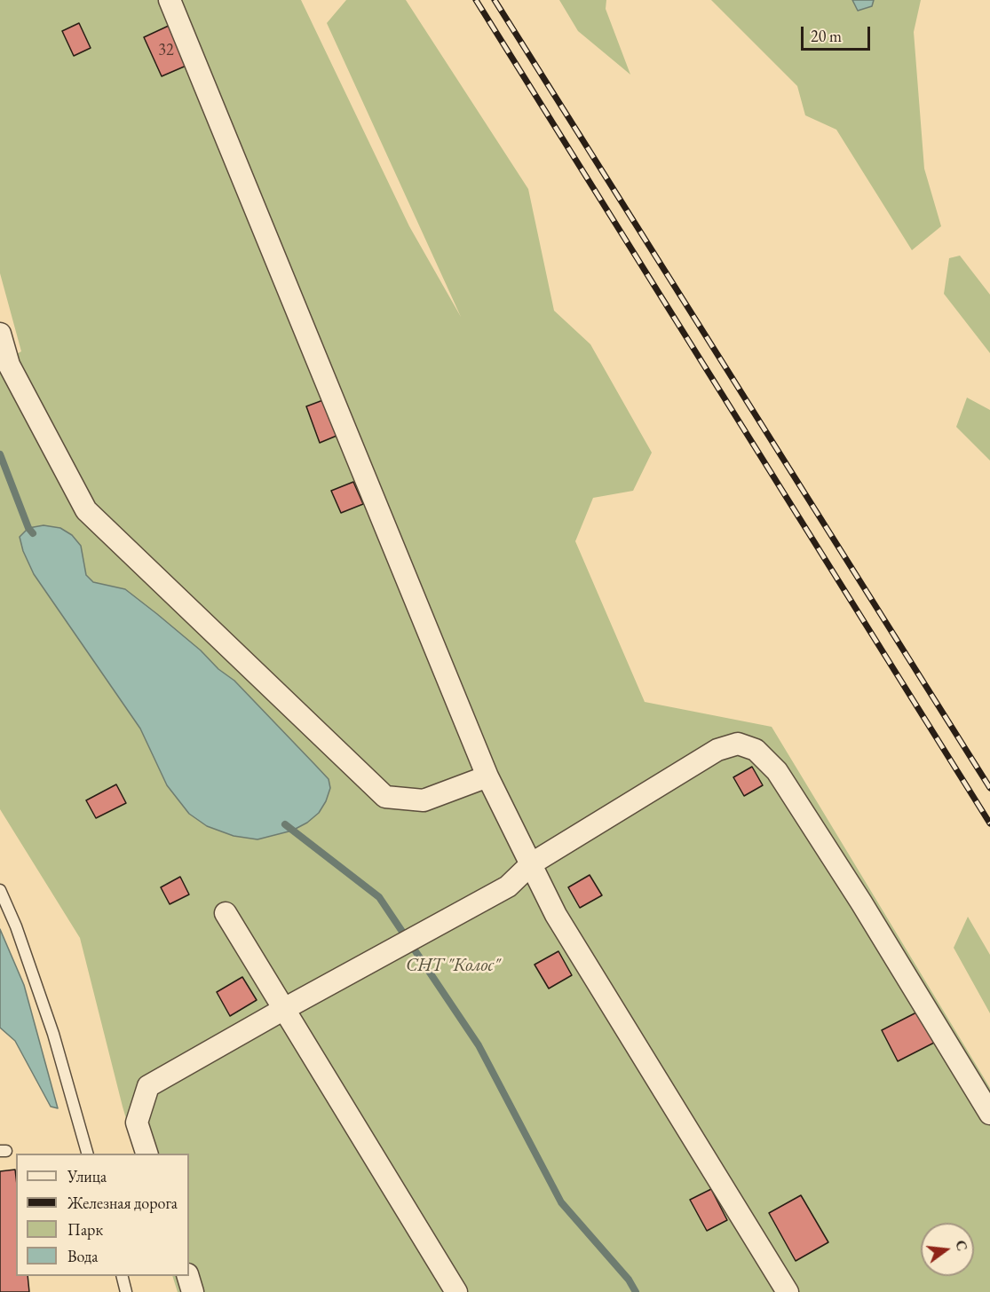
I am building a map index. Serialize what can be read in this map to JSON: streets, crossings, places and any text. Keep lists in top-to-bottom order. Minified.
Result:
{"parks":["СНТ \"Колос\""],"house_numbers":["32"],"legend":["Улица","Железная дорога","Парк","Вода"],"scale_bar":"20 m","north":"right"}
